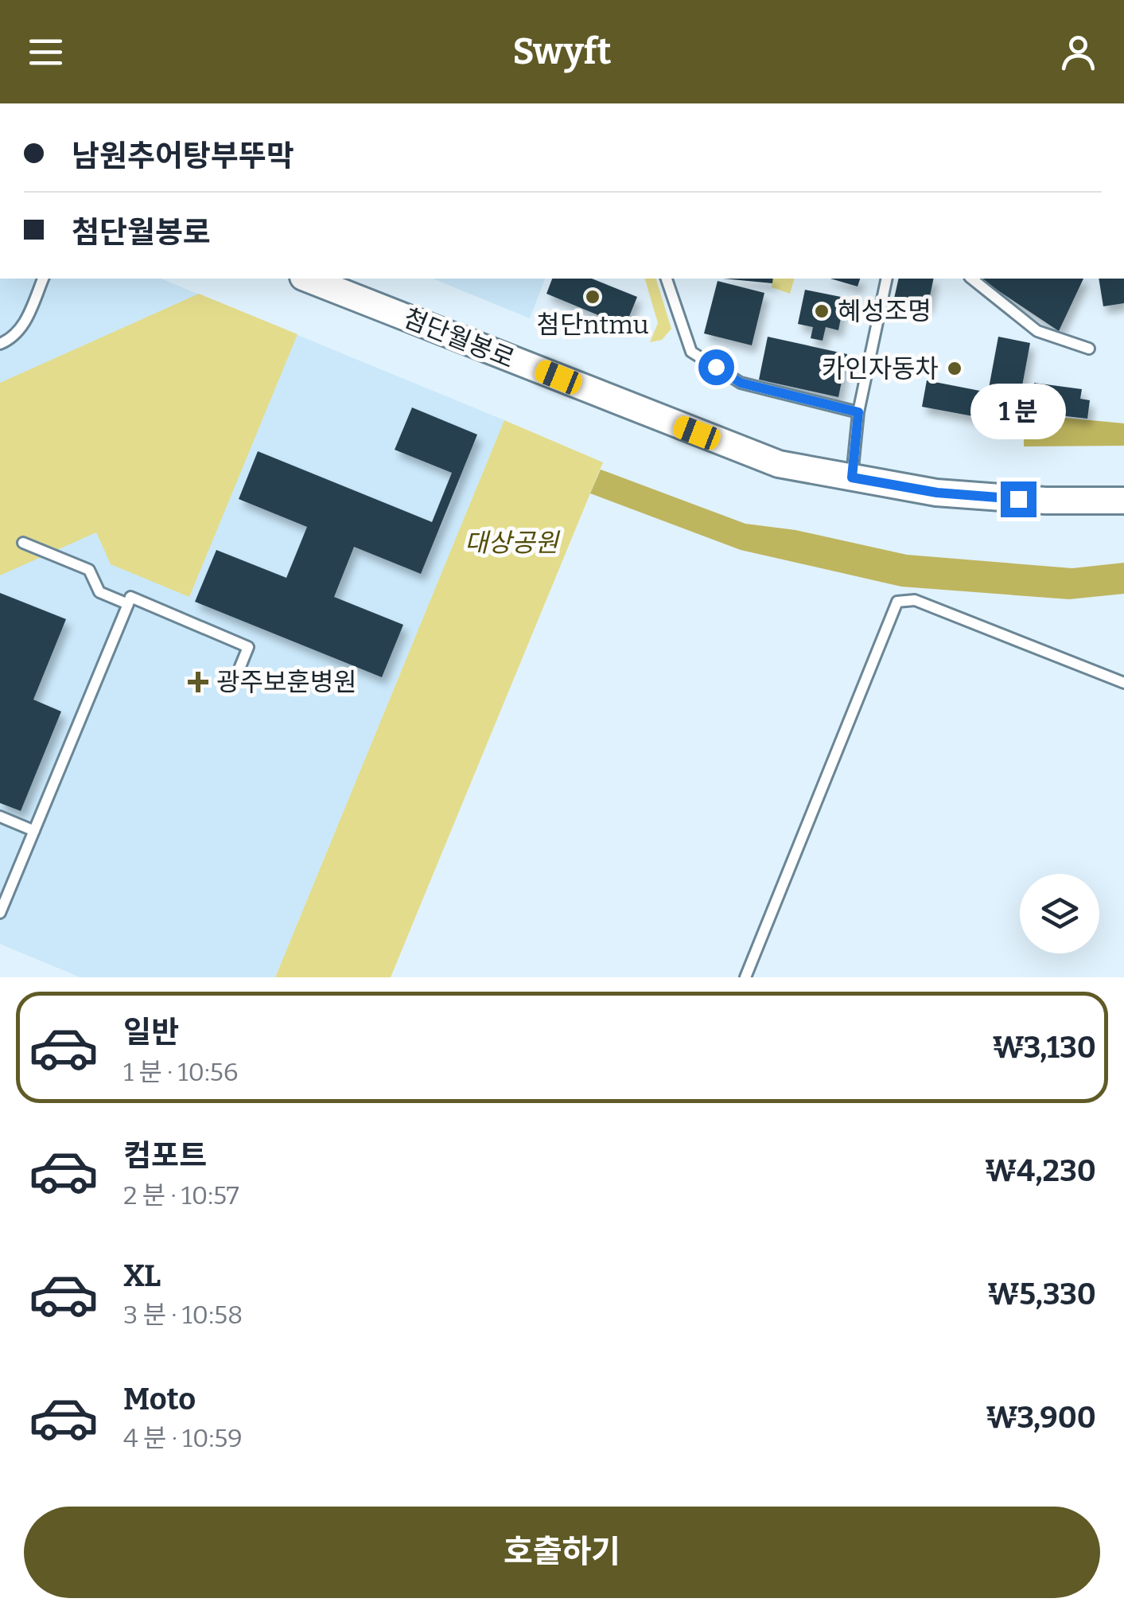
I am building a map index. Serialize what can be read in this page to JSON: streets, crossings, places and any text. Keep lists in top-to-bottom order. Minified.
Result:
{"streets":{"street":["첨단월봉로"]},"parks":["대상공원"],"places":{"other":["첨단ntmu","혜성조명","카인자동차"],"health":["광주보훈병원"]},"page":{"header":"Swyft","banner":["남원추어탕부뚜막","첨단월봉로"],"bubble":"1 분","list":[{"name":"일반","note":"1 분 · 10:56","value":"₩3,130"},{"name":"컴포트","note":"2 분 · 10:57","value":"₩4,230"},{"name":"XL","note":"3 분 · 10:58","value":"₩5,330"},{"name":"Moto","note":"4 분 · 10:59","value":"₩3,900"}],"buttons":"호출하기"}}
